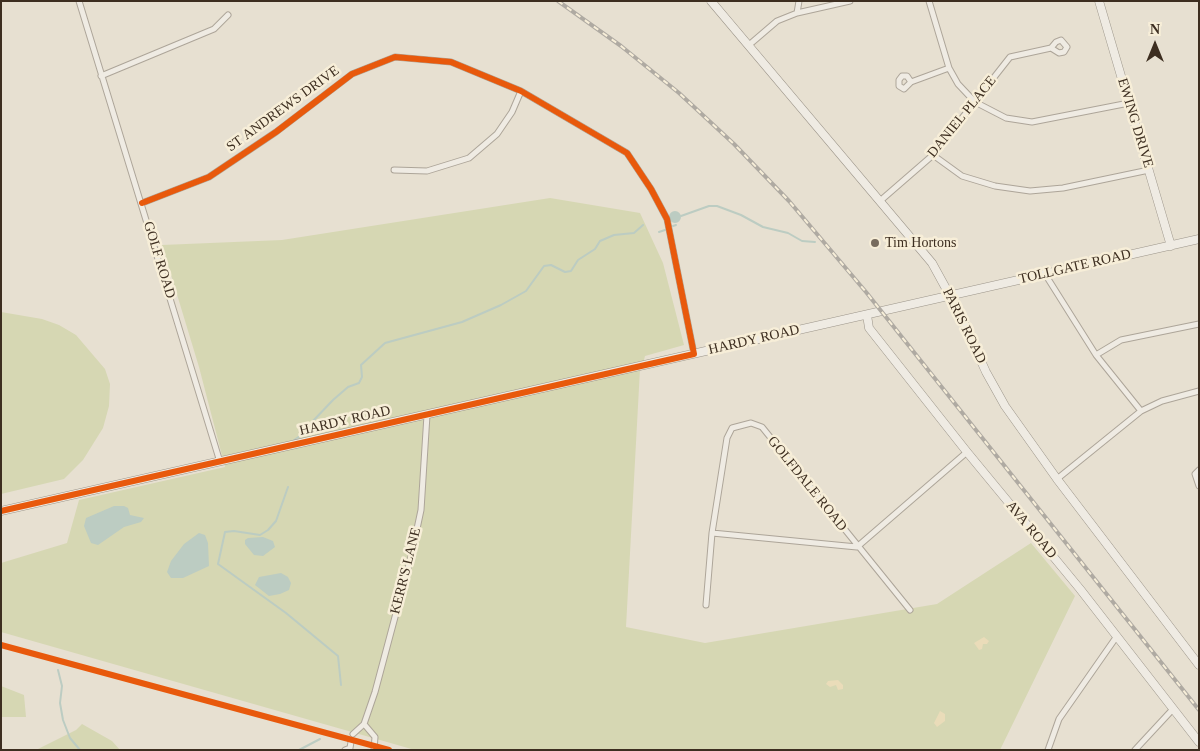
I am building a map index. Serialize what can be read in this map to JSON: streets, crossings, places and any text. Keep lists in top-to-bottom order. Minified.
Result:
{"streets":{"main road":["EWING DRIVE","TOLLGATE ROAD","PARIS ROAD","HARDY ROAD","AVA ROAD"],"street":["ST ANDREWS DRIVE","DANIEL PLACE","GOLF ROAD","GOLFDALE ROAD","KERR'S LANE"]},"crossings":[["ST ANDREWS DRIVE","GOLF ROAD"],["ST ANDREWS DRIVE","HARDY ROAD"],["DANIEL PLACE","PARIS ROAD"],["EWING DRIVE","TOLLGATE ROAD"],["GOLF ROAD","HARDY ROAD"],["TOLLGATE ROAD","PARIS ROAD"],["TOLLGATE ROAD","HARDY ROAD"],["PARIS ROAD","HARDY ROAD"],["HARDY ROAD","AVA ROAD"],["HARDY ROAD","KERR'S LANE"]],"places":["Tim Hortons"],"north":"top"}
